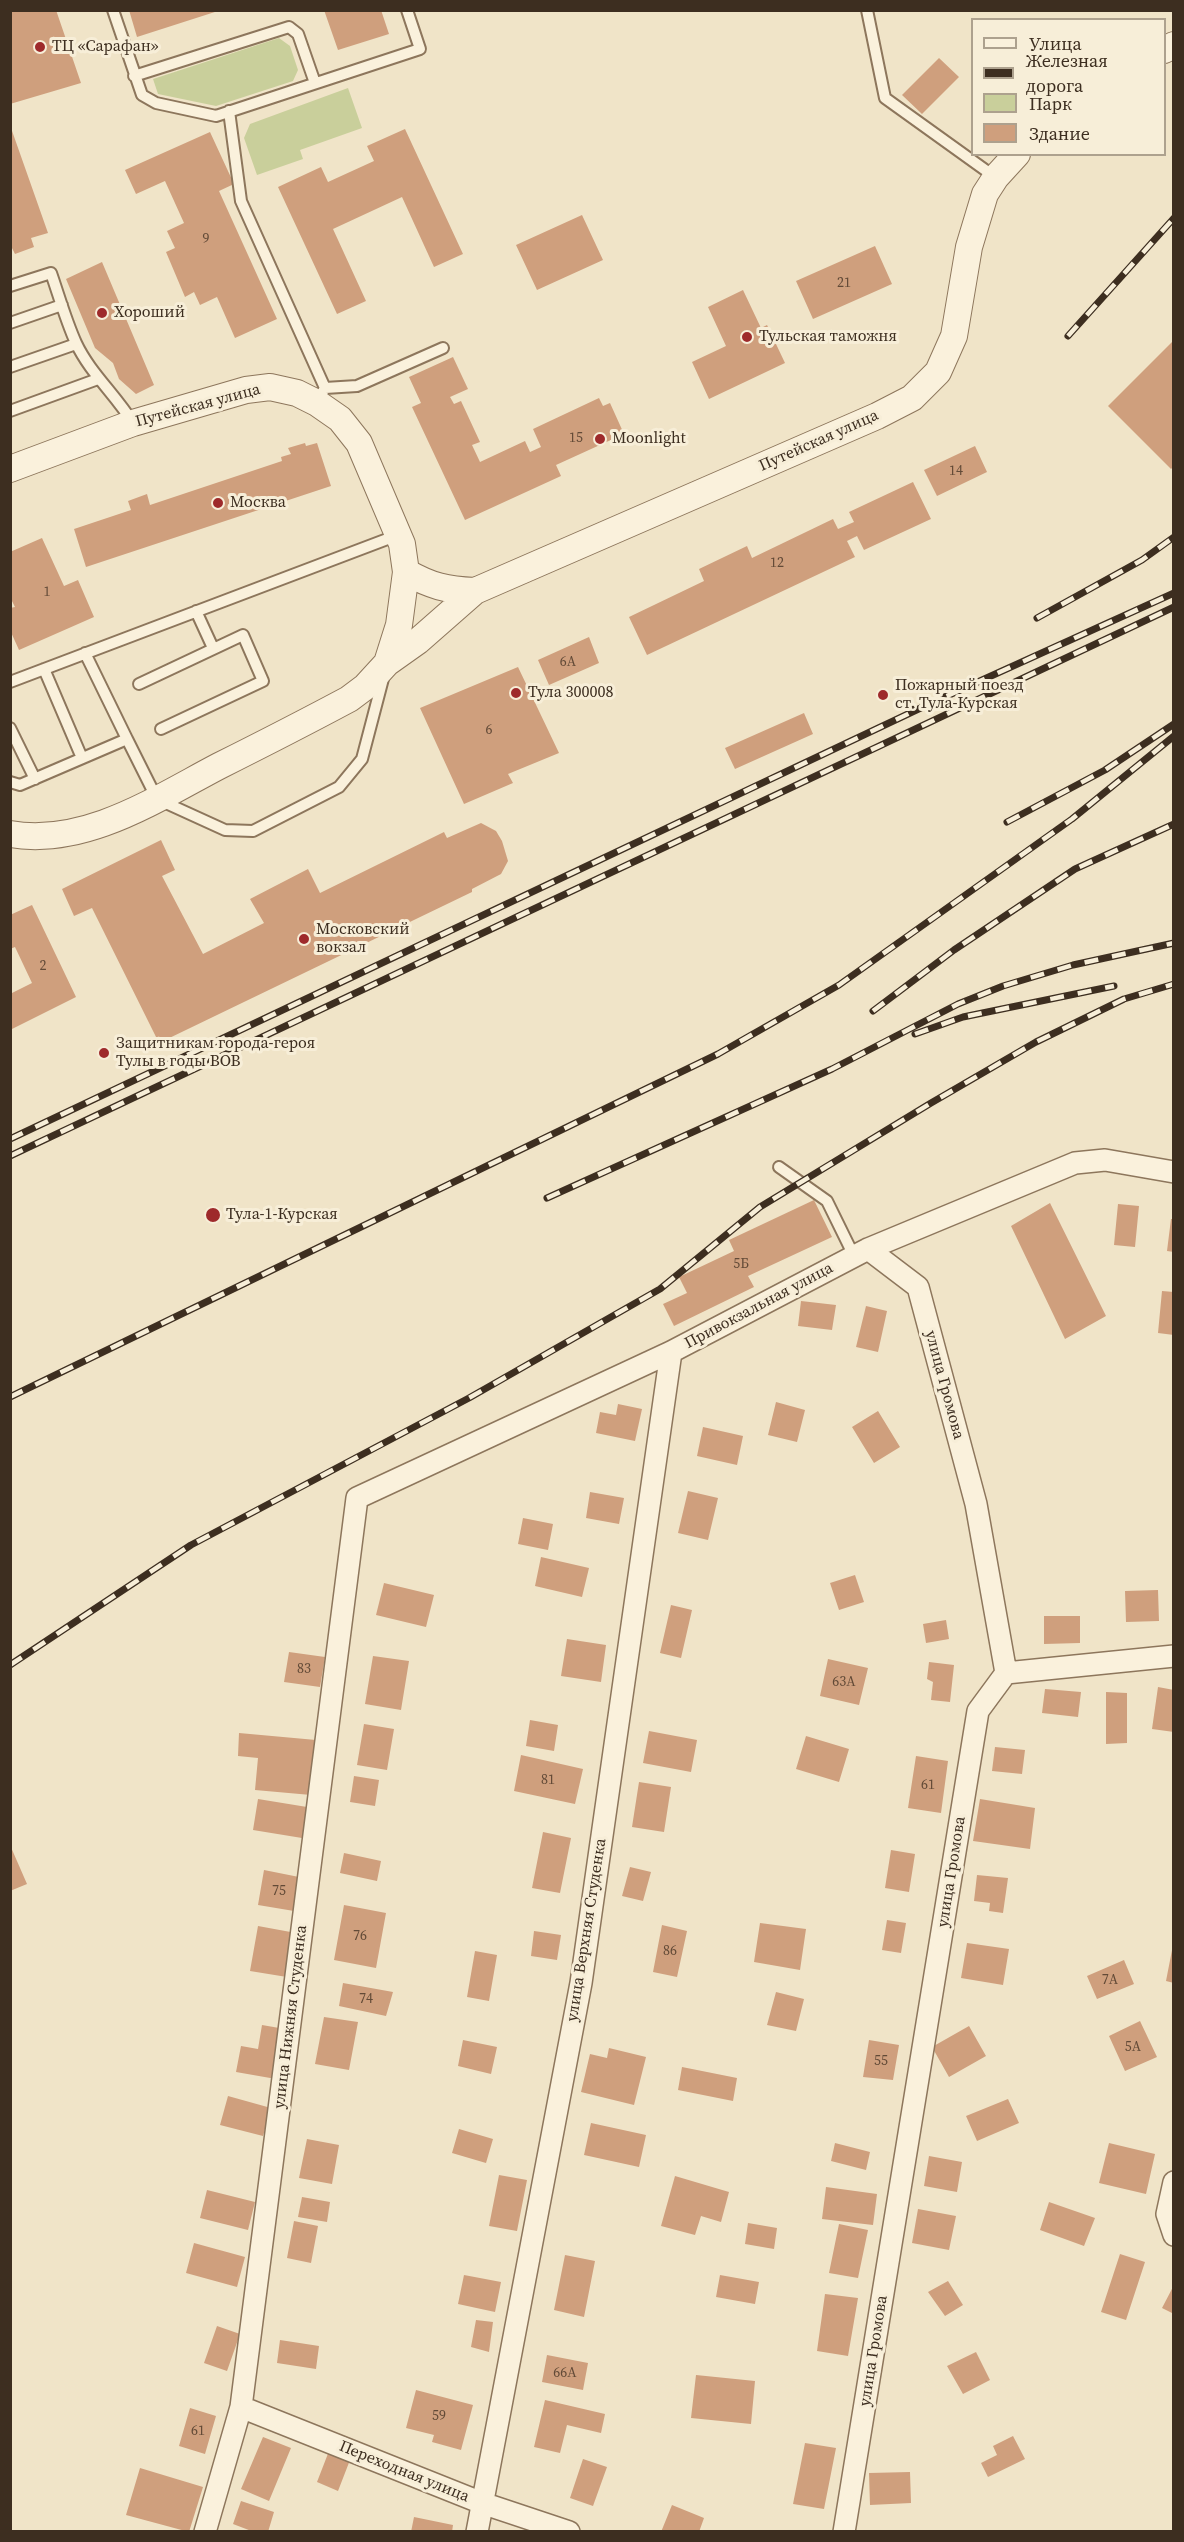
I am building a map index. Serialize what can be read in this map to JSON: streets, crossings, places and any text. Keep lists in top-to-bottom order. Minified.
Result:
{"streets":{"street":["Путейская улица","Привокзальная улица","улица Громова","улица Верхняя Cтуденка","улица Нижняя Cтуденкa","Переходная улица"]},"crossings":[["Привокзальная улица","улица Громова"],["Привокзальная улица","улица Верхняя Cтуденка"],["Привокзальная улица","улица Нижняя Cтуденкa"],["улица Верхняя Cтуденка","Переходная улица"],["улица Нижняя Cтуденкa","Переходная улица"]],"places":["ТЦ «Сарафан»","Хороший","Тульская таможня","Moonlight","Москва","Тула 300008","Пожарный поезд ст. Тула-Курская","Московский вокзал","Защитникам города-героя Тулы в годы ВОВ","Тула-1-Курская"],"house_numbers":["9","21","15","14","12","1","6А","6","2","5Б","83","63А","81","61","75","76","86","7А","74","5А","55","66А","59","61"],"legend":["Улица","Железная дорога","Парк","Здание"]}
